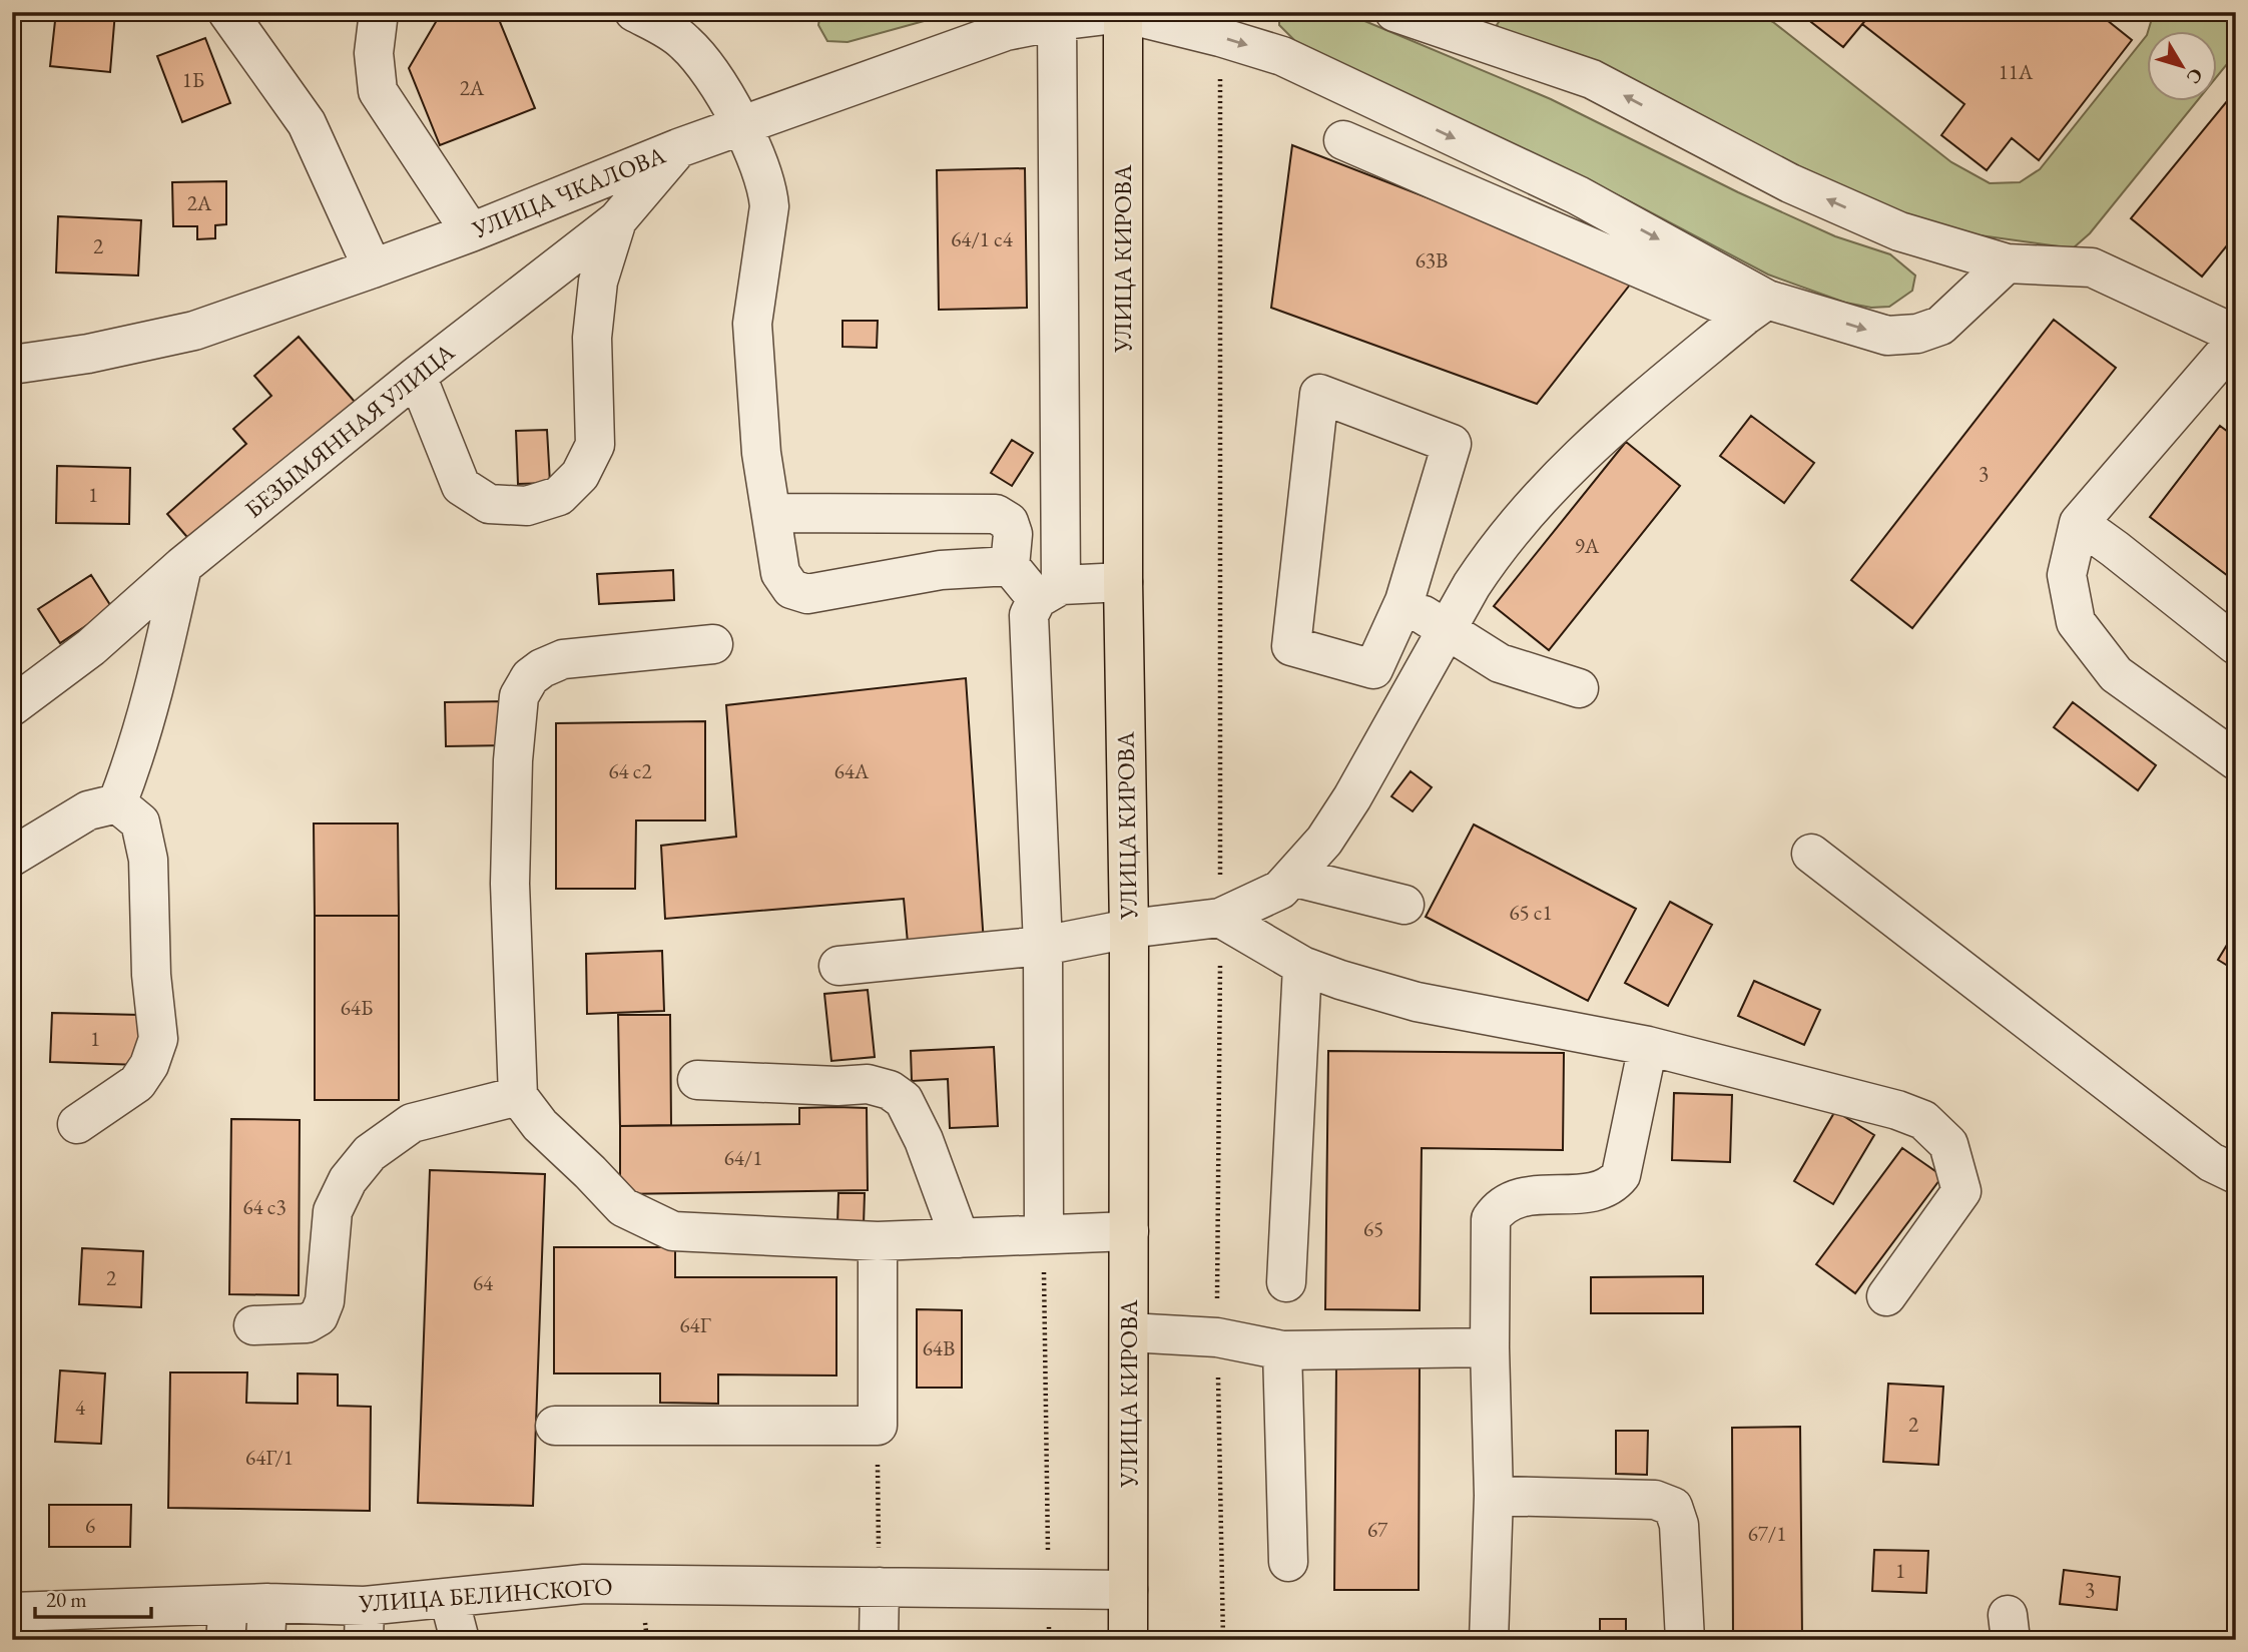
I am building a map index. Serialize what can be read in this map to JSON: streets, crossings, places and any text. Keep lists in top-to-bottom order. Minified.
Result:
{"streets":{"main road":["УЛИЦА КИРОВА"],"street":["УЛИЦА ЧКАЛОВА","БЕЗЫМЯННАЯ УЛИЦА","УЛИЦА БЕЛИНСКОГО"]},"crossings":[["УЛИЦА ЧКАЛОВА","УЛИЦА КИРОВА"],["УЛИЦА ЧКАЛОВА","БЕЗЫМЯННАЯ УЛИЦА"],["УЛИЦА КИРОВА","УЛИЦА БЕЛИНСКОГО"]],"house_numbers":["11А","1Б","2А","2А","64/1 с4","2","63В","3","1","9А","64 с2","64А","65 с1","64Б","1","64/1","64 с3","65","2","64","64Г","64В","4","2","64Г/1","6","67","67/1","1","3"],"scale_bar":"20 m","north":"bottom right"}
